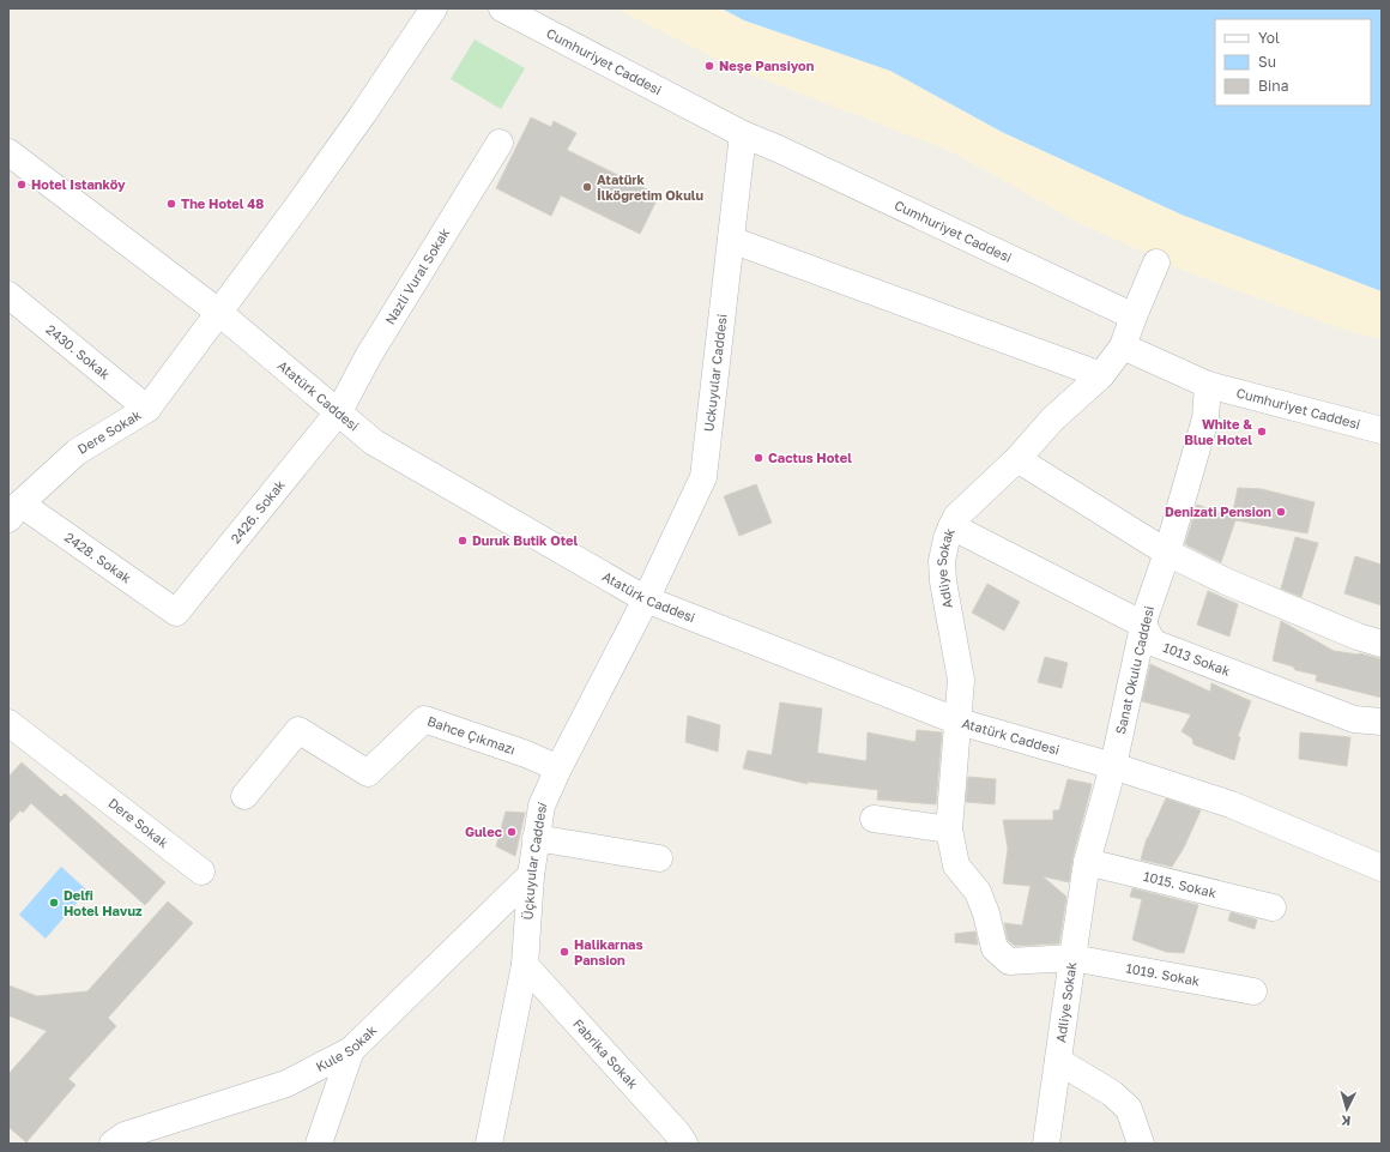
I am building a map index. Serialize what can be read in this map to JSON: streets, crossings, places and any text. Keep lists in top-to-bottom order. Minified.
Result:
{"streets":{"street":["Cumhuriyet Caddesi","Nazli Vural Sokak","2430. Sokak","Uckuyular Caddesi","Atatürk Caddesi","Dere Sokak","2426. Sokak","2428. Sokak","Adliye Sokak","1013 Sokak","Sanat Okulu Caddesi","Bahce Çıkmazı","Üçkuyular Caddesi","1015. Sokak","1019. Sokak","Kule Sokak","Fabrika Sokak"]},"crossings":[["Cumhuriyet Caddesi","Uckuyular Caddesi"],["Cumhuriyet Caddesi","Adliye Sokak"],["Cumhuriyet Caddesi","Sanat Okulu Caddesi"],["Nazli Vural Sokak","Atatürk Caddesi"],["Nazli Vural Sokak","2426. Sokak"],["2430. Sokak","Dere Sokak"],["Uckuyular Caddesi","Atatürk Caddesi"],["Uckuyular Caddesi","Üçkuyular Caddesi"],["Atatürk Caddesi","Dere Sokak"],["Atatürk Caddesi","2426. Sokak"],["Atatürk Caddesi","Adliye Sokak"],["Atatürk Caddesi","Sanat Okulu Caddesi"],["Atatürk Caddesi","Üçkuyular Caddesi"],["Dere Sokak","2428. Sokak"],["2426. Sokak","2428. Sokak"],["Adliye Sokak","1013 Sokak"],["Adliye Sokak","Sanat Okulu Caddesi"],["Adliye Sokak","1019. Sokak"],["1013 Sokak","Sanat Okulu Caddesi"],["Sanat Okulu Caddesi","1015. Sokak"],["Sanat Okulu Caddesi","1019. Sokak"],["Bahce Çıkmazı","Üçkuyular Caddesi"],["Üçkuyular Caddesi","Kule Sokak"],["Üçkuyular Caddesi","Fabrika Sokak"]],"places":["Neşe Pansiyon","Hotel Istanköy","Atatürk İlköğretim Okulu","The Hotel 48","White & Blue Hotel","Cactus Hotel","Denizati Pension","Duruk Butik Otel","Gulec","Delfi Hotel Havuz","Halikarnas Pansion"],"legend":["Yol","Su","Bina"],"north":"bottom"}
